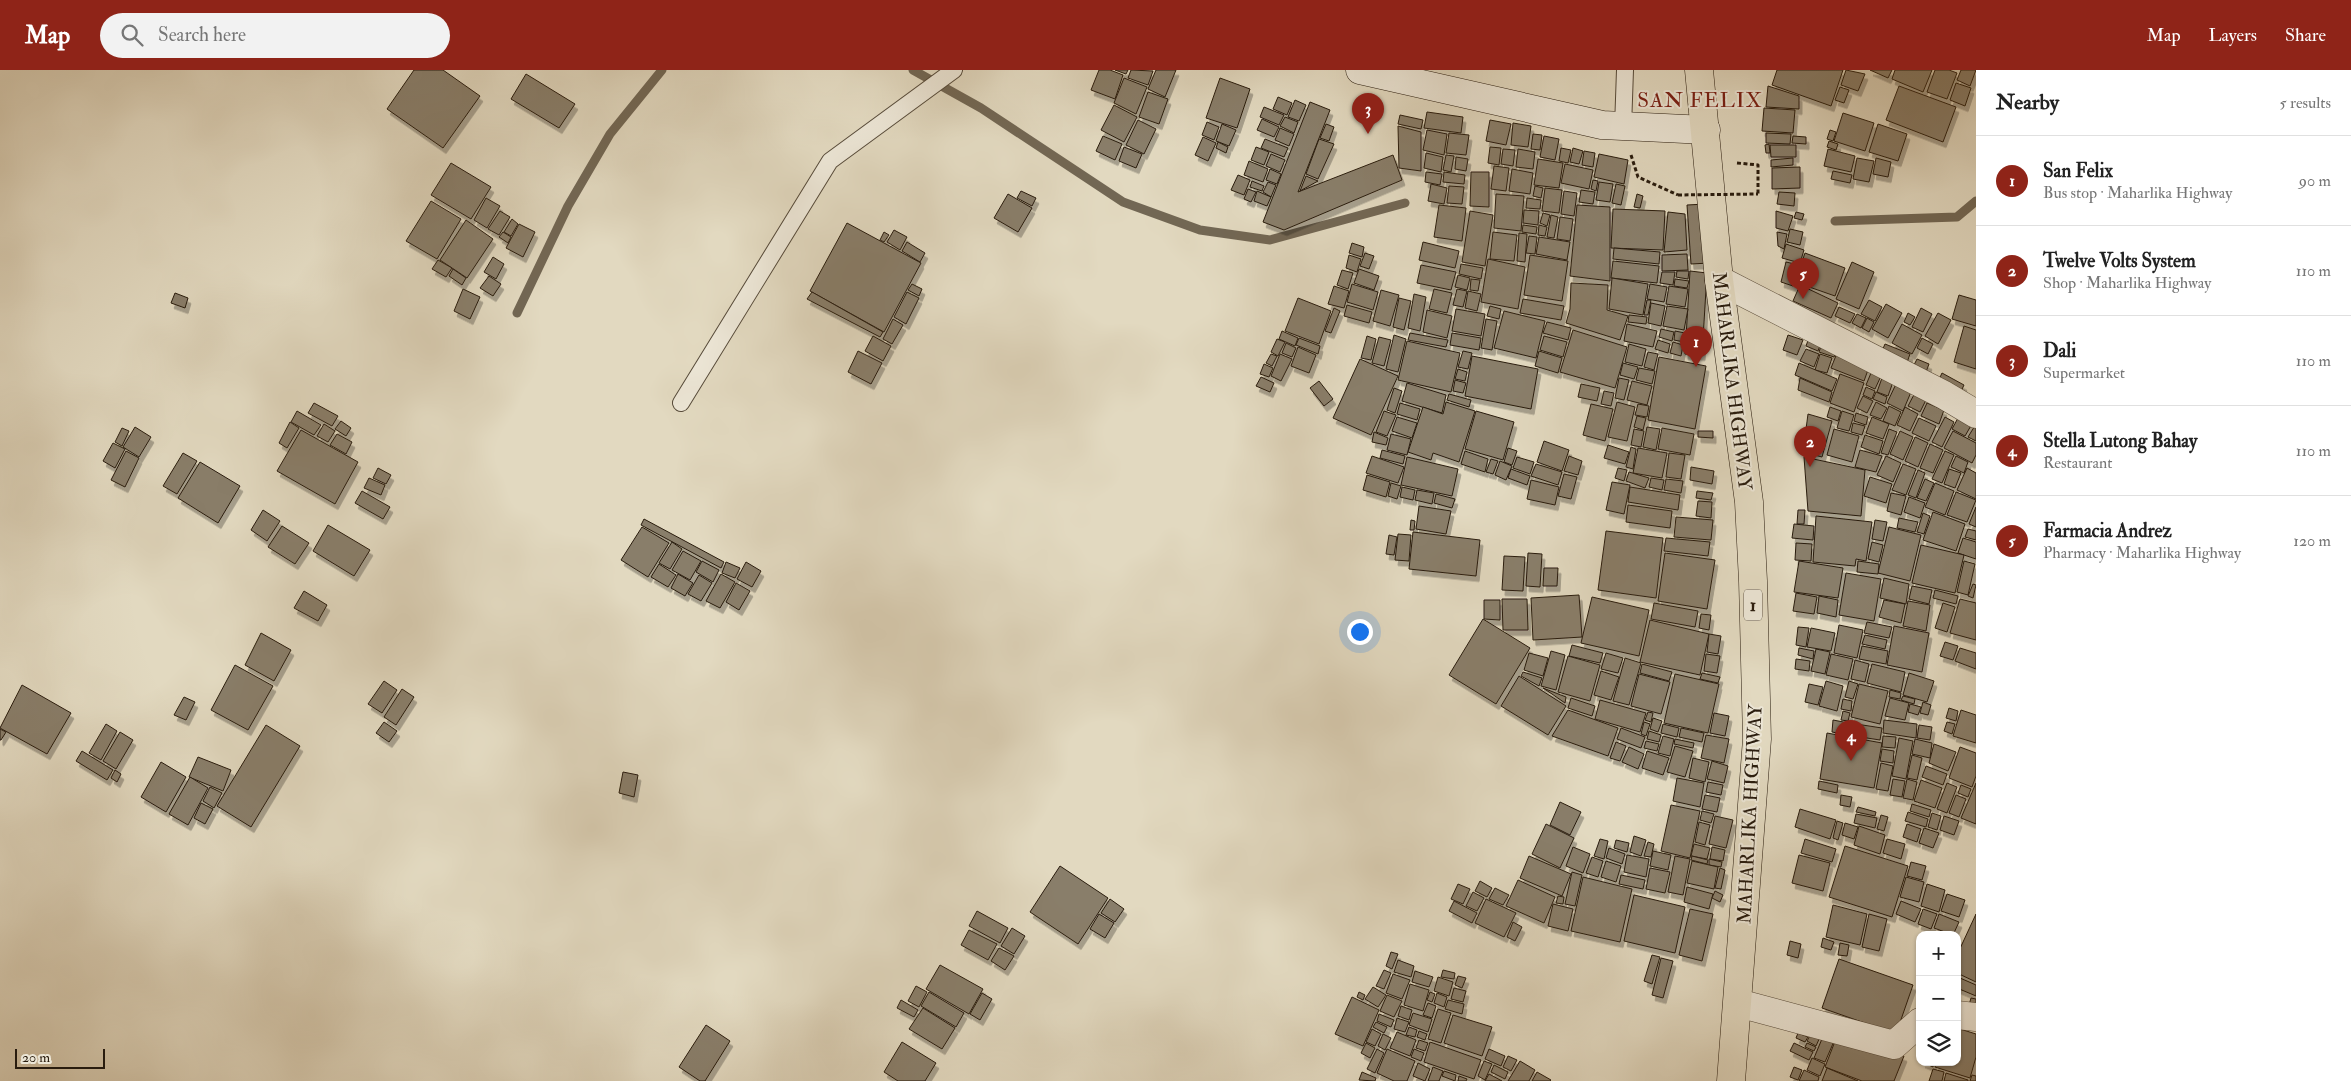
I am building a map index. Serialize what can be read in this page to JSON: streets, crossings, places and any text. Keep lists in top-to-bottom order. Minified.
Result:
{"streets":{"highway":["MAHARLIKA HIGHWAY","1"]},"districts":["SAN FELIX"],"scale_bar":"20 m","page":{"header":"Map","search":"Search here","nav":["Map","Layers","Share"],"heading":["Nearby","5 results"],"pins":["3","5","1","2","4"],"list":[{"mark":"1","name":"San Felix","note":"Bus stop · Maharlika Highway","value":"90 m"},{"mark":"2","name":"Twelve Volts System","note":"Shop · Maharlika Highway","value":"110 m"},{"mark":"3","name":"Dali","note":"Supermarket","value":"110 m"},{"mark":"4","name":"Stella Lutong Bahay","note":"Restaurant","value":"110 m"},{"mark":"5","name":"Farmacia Andrez","note":"Pharmacy · Maharlika Highway","value":"120 m"}],"map_buttons":["+","−"],"scale":"20 m"}}
